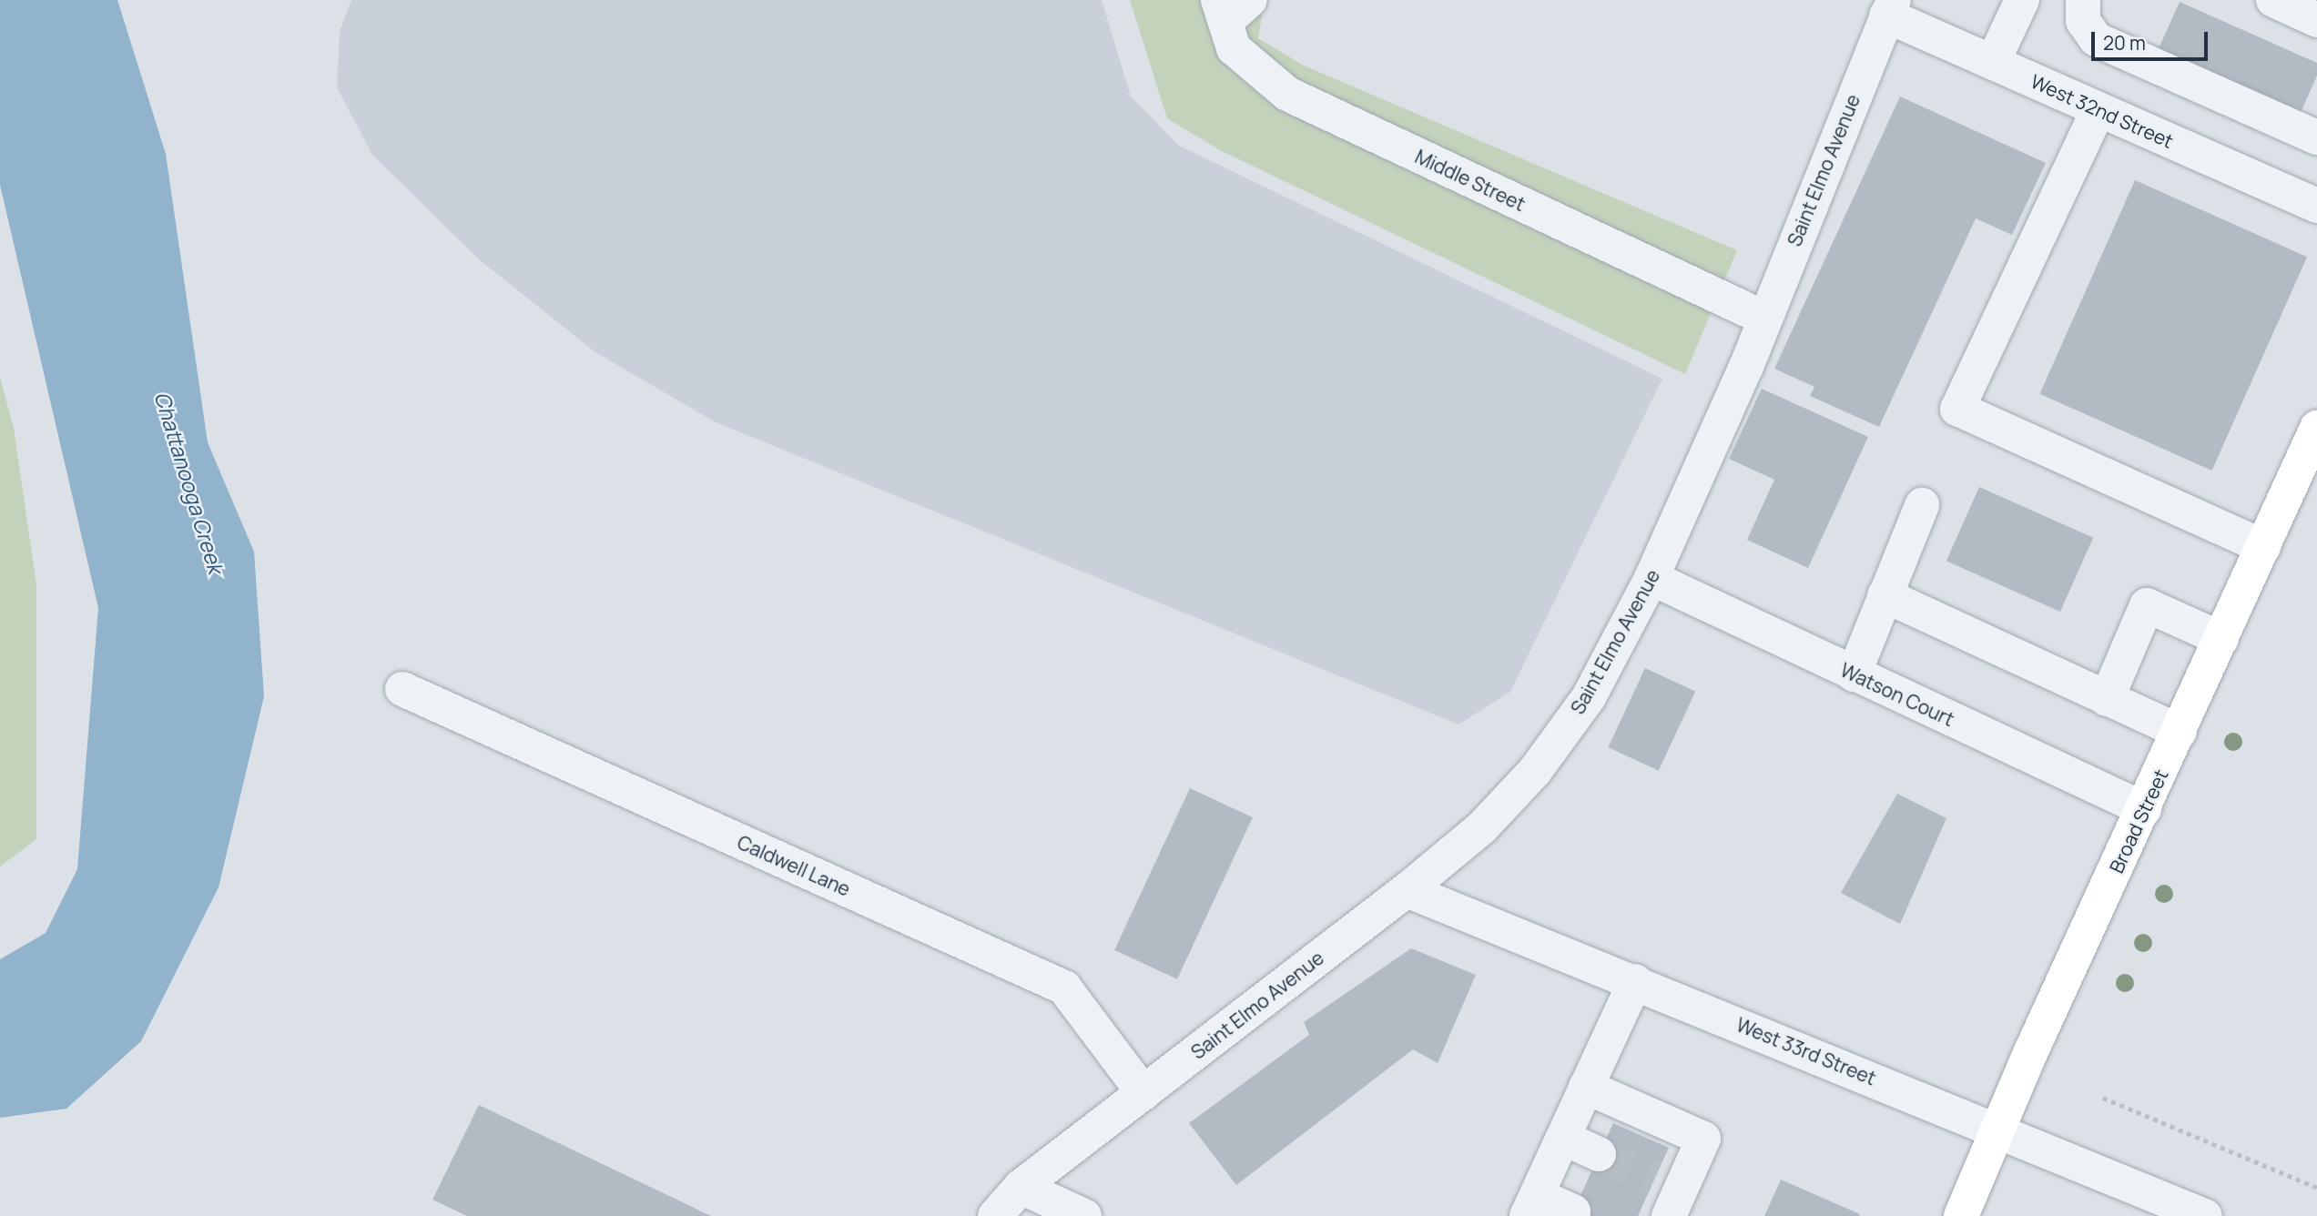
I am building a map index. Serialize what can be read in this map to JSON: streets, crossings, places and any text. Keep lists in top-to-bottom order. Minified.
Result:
{"streets":{"main road":["Broad Street"],"street":["West 32nd Street","Saint Elmo Avenue","Middle Street","Watson Court","Caldwell Lane","West 33rd Street"]},"crossings":[["West 32nd Street","Saint Elmo Avenue"],["Saint Elmo Avenue","Middle Street"],["Saint Elmo Avenue","Watson Court"],["Saint Elmo Avenue","Caldwell Lane"],["Saint Elmo Avenue","West 33rd Street"],["Watson Court","Broad Street"],["Broad Street","West 33rd Street"]],"water":["Chattanooga Creek"],"scale_bar":"20 m"}
